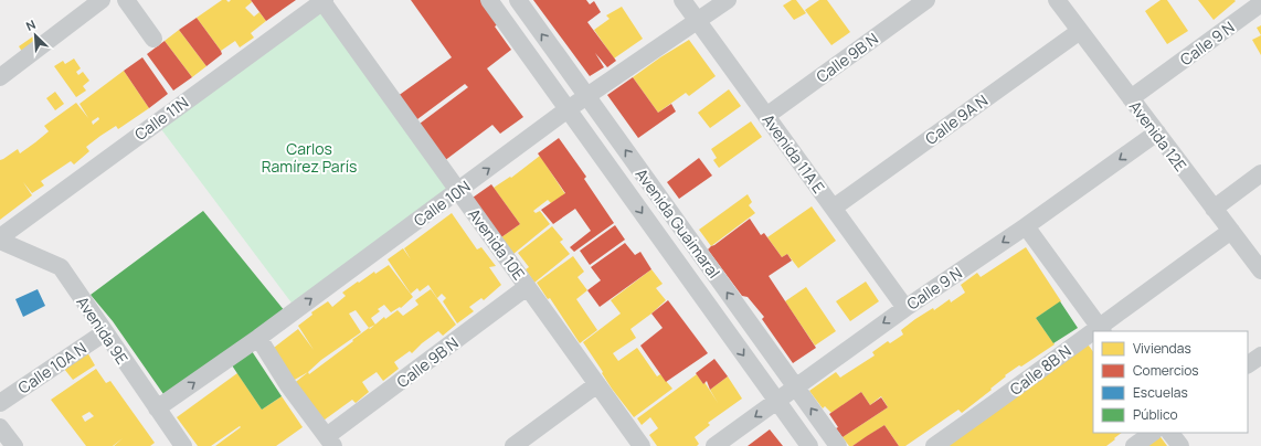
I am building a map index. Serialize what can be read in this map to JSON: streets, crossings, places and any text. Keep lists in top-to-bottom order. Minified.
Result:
{"streets":{"street":["Calle 9 N","Calle 9B N","Calle 11N","Calle 9A N","Avenida 12E","Avenida 11A E","Calle 10N","Avenida Guaimaral","Avenida 10E","Avenida 9E","Calle 10A N","Calle 8B N"]},"crossings":[["Calle 9 N","Avenida 12E"],["Calle 9 N","Avenida 11A E"],["Calle 9 N","Avenida Guaimaral"],["Calle 9B N","Avenida 11A E"],["Calle 9B N","Avenida 10E"],["Calle 11N","Avenida 10E"],["Calle 9A N","Avenida 12E"],["Calle 9A N","Avenida 11A E"],["Avenida 12E","Calle 8B N"],["Avenida 11A E","Calle 10N"],["Calle 10N","Avenida Guaimaral"],["Calle 10N","Avenida 10E"],["Calle 10N","Avenida 9E"],["Avenida 9E","Calle 10A N"]],"one_way":["Calle 9 N","Calle 10N"],"parks":["Carlos Ramírez París"],"legend":["Viviendas","Comercios","Escuelas","Público"],"north":"top left"}
